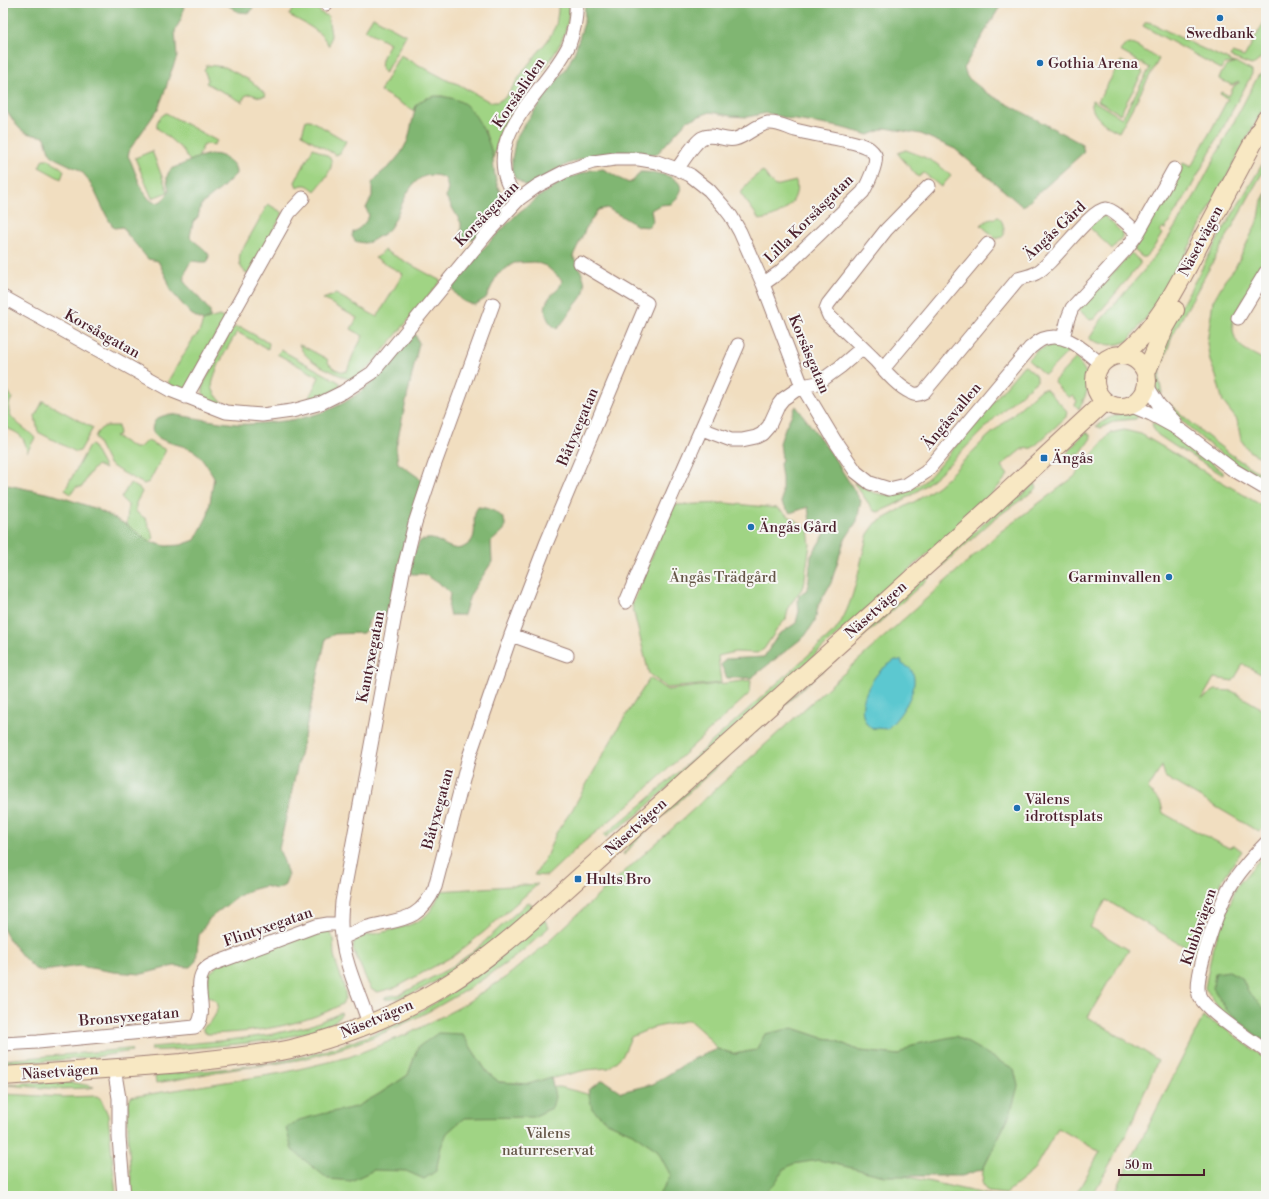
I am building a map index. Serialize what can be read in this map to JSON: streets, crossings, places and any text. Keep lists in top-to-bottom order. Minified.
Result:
{"streets":{"street":["Korsåsliden","Korsåsgatan","Lilla Korsåsgatan","Ängås Gård","Näsetvägen","Ängåsvallen","Båtyxegatan","Kantyxegatan","Flintyxegatan","Klubbvägen","Bronsyxegatan"]},"crossings":[["Korsåsliden","Korsåsgatan"],["Korsåsgatan","Lilla Korsåsgatan"],["Korsåsgatan","Ängåsvallen"],["Näsetvägen","Kantyxegatan"],["Båtyxegatan","Kantyxegatan"],["Kantyxegatan","Flintyxegatan"],["Flintyxegatan","Bronsyxegatan"]],"parks":["Ängås Trädgård","Välens naturreservat"],"places":{"other":["Swedbank","Gothia Arena","Ängås Gård","Garminvallen","Välens idrottsplats"],"transit":["Ängås","Hults Bro"]},"scale_bar":"50 m"}
